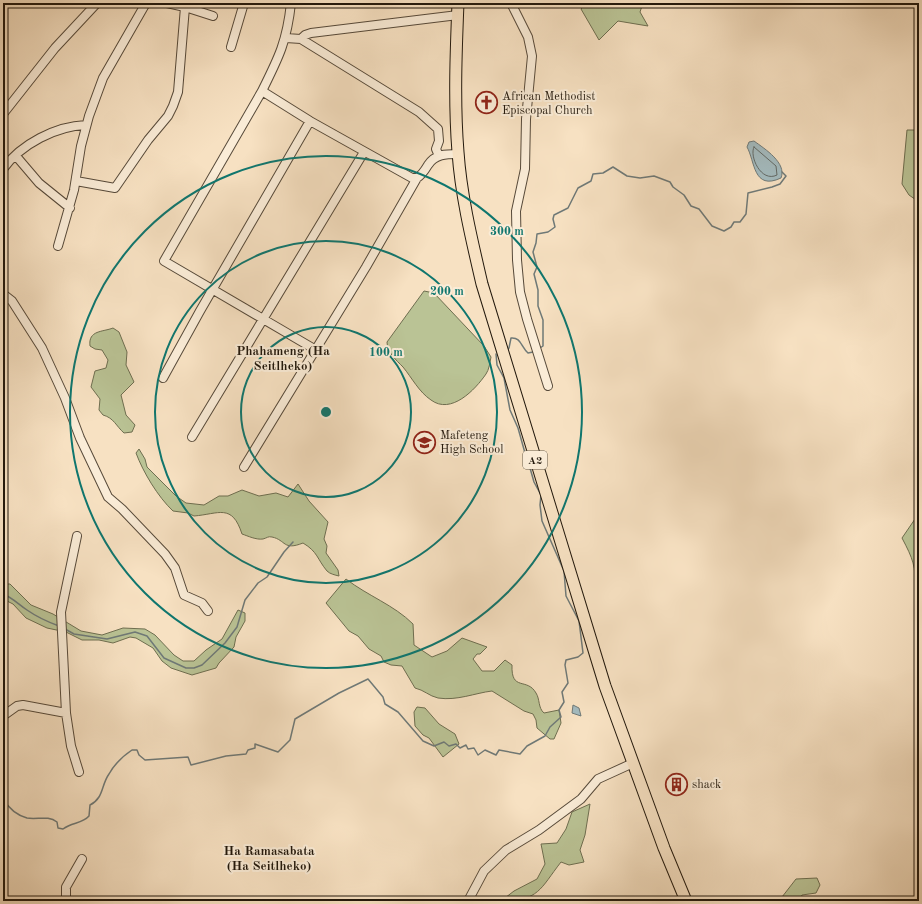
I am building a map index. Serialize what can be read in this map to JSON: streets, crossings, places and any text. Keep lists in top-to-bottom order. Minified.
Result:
{"streets":{"main road":["A2"]},"districts":["Phahameng (Ha Seitlheko)","Ha Ramasabata (Ha Seitlheko)"],"places":{"church":["African Methodist Episcopal Church"],"school or university":["Mafeteng High School"],"building":["shack"]},"rings":["300 m","200 m","100 m"]}
